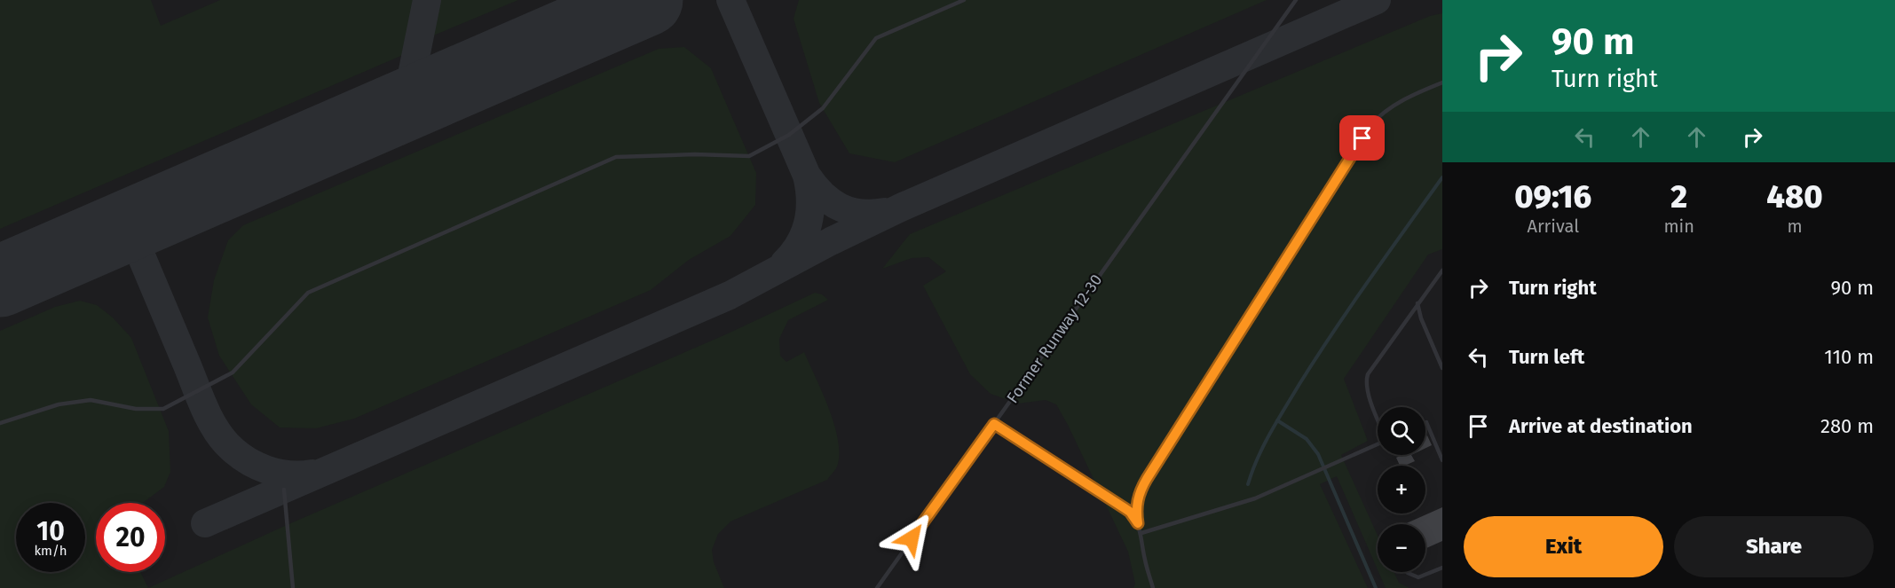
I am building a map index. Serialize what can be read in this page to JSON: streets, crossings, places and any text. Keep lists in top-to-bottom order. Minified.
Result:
{"streets":{"lane":["Former Runway 12-30"]},"page":{"turn":["90 m","Turn right"],"eta":["09:16","Arrival","2","min","480","m"],"list":[{"name":"Turn right","value":"90 m"},{"name":"Turn left","value":"110 m"},{"name":"Arrive at destination","value":"280 m"}],"map_buttons":["+","−"],"speed":"10 km/h","limit":"20","buttons":["Exit","Share"]}}
